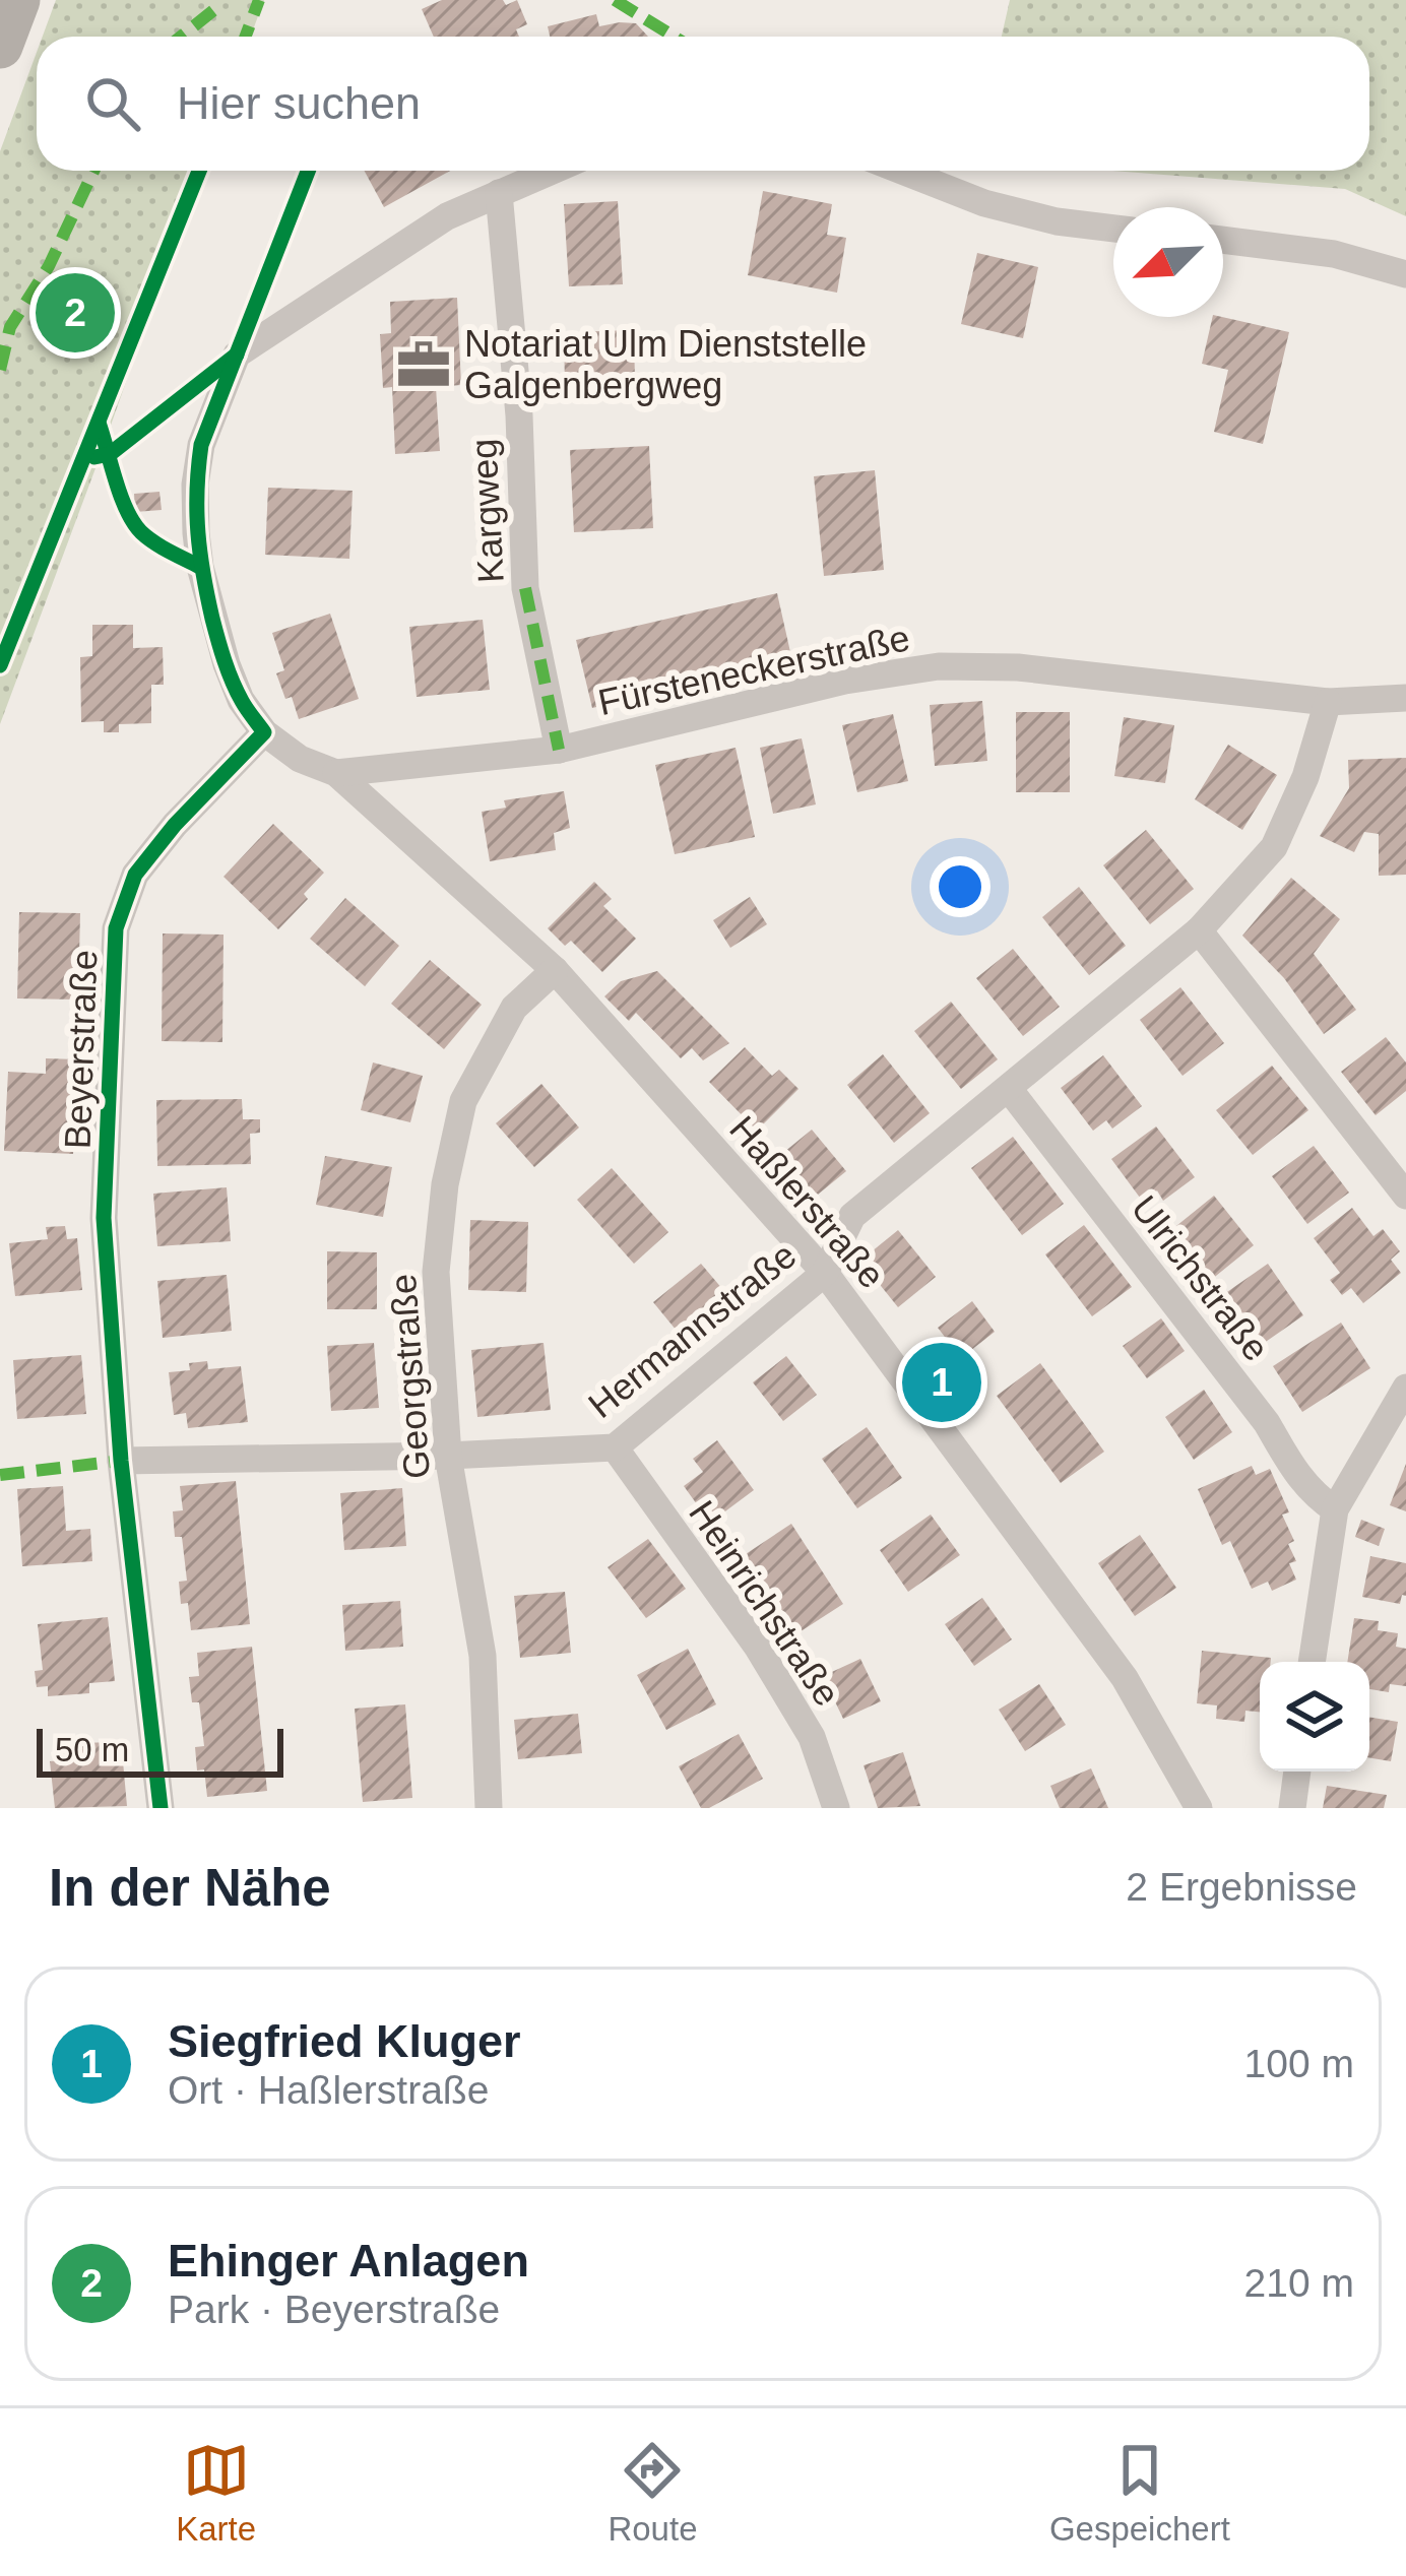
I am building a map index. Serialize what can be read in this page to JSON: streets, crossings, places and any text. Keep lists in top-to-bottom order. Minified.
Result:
{"streets":{"street":["Kargweg","Fürsteneckerstraße","Beyerstraße","Haßlerstraße","Ulrichstraße","Hermannstraße","Georgstraße","Heinrichstraße"]},"crossings":[["Kargweg","Fürsteneckerstraße"],["Fürsteneckerstraße","Haßlerstraße"],["Fürsteneckerstraße","Hermannstraße"],["Beyerstraße","Haßlerstraße"],["Beyerstraße","Hermannstraße"],["Haßlerstraße","Hermannstraße"],["Haßlerstraße","Georgstraße"],["Ulrichstraße","Hermannstraße"],["Hermannstraße","Georgstraße"],["Hermannstraße","Heinrichstraße"]],"places":{"office":["Notariat Ulm Dienststelle Galgenbergweg"]},"scale_bar":"50 m","north":"bottom left","page":{"search":"Hier suchen","pins":["2","1"],"scale":"50 m","heading":["In der Nähe","2 Ergebnisse"],"list":[{"mark":"1","name":"Siegfried Kluger","note":"Ort · Haßlerstraße","value":"100 m"},{"mark":"2","name":"Ehinger Anlagen","note":"Park · Beyerstraße","value":"210 m"}],"nav":["Karte","Route","Gespeichert"]}}
